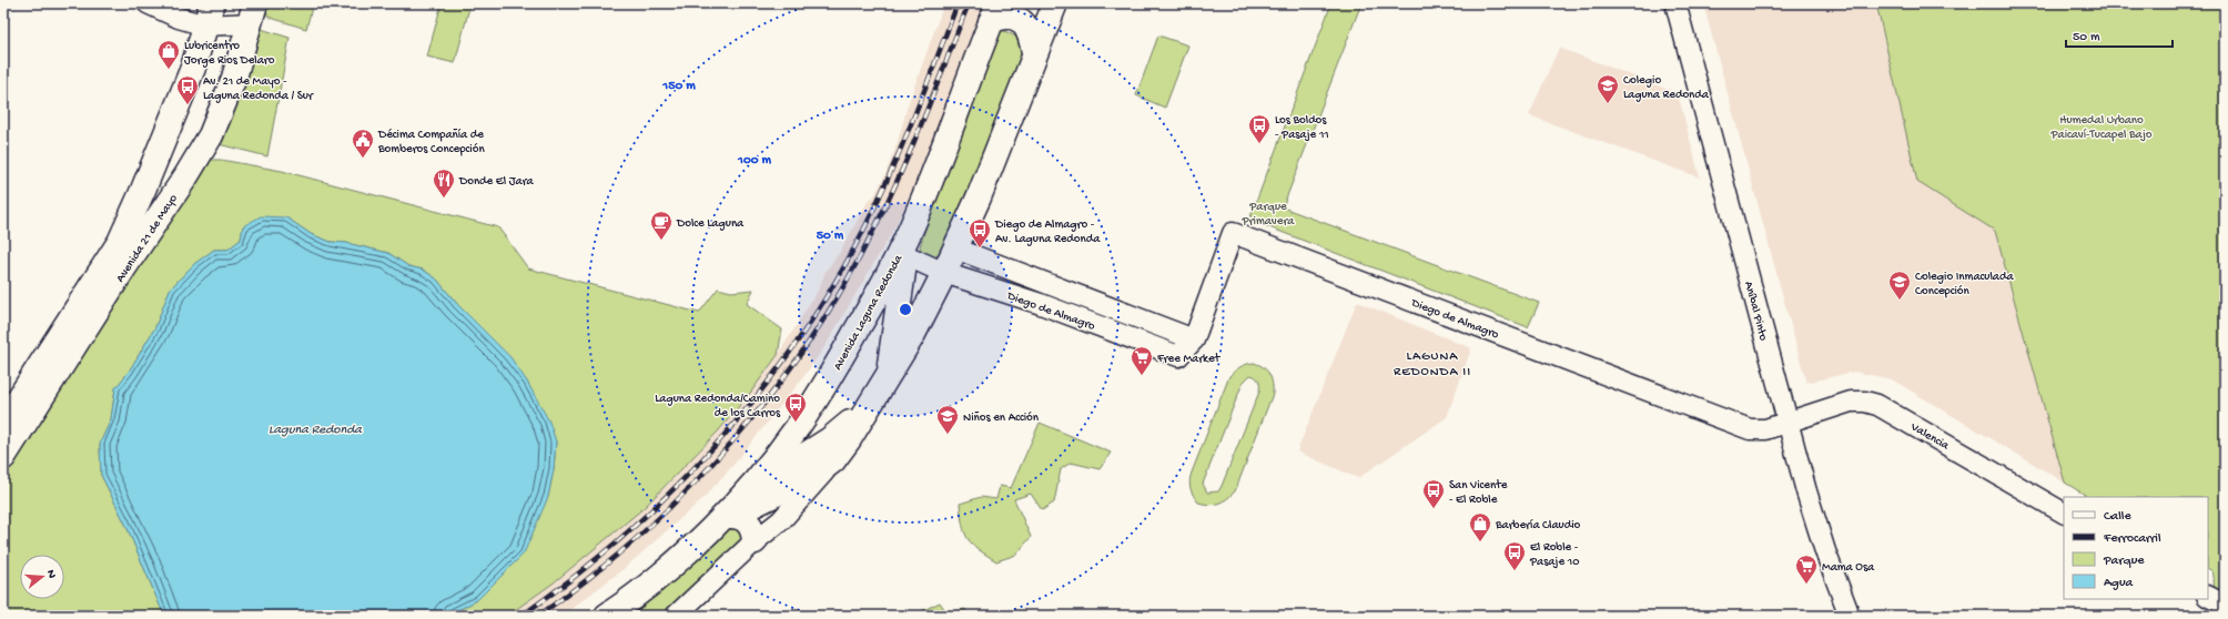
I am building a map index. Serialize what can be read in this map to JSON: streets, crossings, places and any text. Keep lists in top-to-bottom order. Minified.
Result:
{"streets":{"main road":["Avenida 21 de Mayo","Avenida Laguna Redonda"],"street":["Diego de Almagro","Aníbal Pinto","Valencia"]},"crossings":[["Diego de Almagro","Aníbal Pinto"],["Diego de Almagro","Valencia"],["Aníbal Pinto","Valencia"]],"districts":["LAGUNA REDONDA II"],"water":["Laguna Redonda"],"parks":["Humedal Urbano Paicaví-Tucapel Bajo","Parque Primavera"],"places":{"shop":["Lubricentro Jorge Rios Delaro","Barbería Claudio"],"school or university":["Colegio Laguna Redonda","Colegio Inmaculada Concepción","Niños en Acción"],"bus stop":["Av. 21 de Mayo - Laguna Redonda / Sur","Los Boldos - Pasaje 11","Diego de Almagro - Av. Laguna Redonda","Laguna Redonda/Camino de los Carros","San Vicente - El Roble","El Roble - Pasaje 10"],"public building":["Décima Compañía de Bomberos Concepción"],"restaurant":["Donde El Jara"],"cafe":["Dolce Laguna"],"supermarket":["Free Market","Mama Osa"]},"legend":["Calle","Ferrocarril","Parque","Agua"],"scale_bar":"50 m","north":"right","rings":["150 m","100 m","50 m"]}
